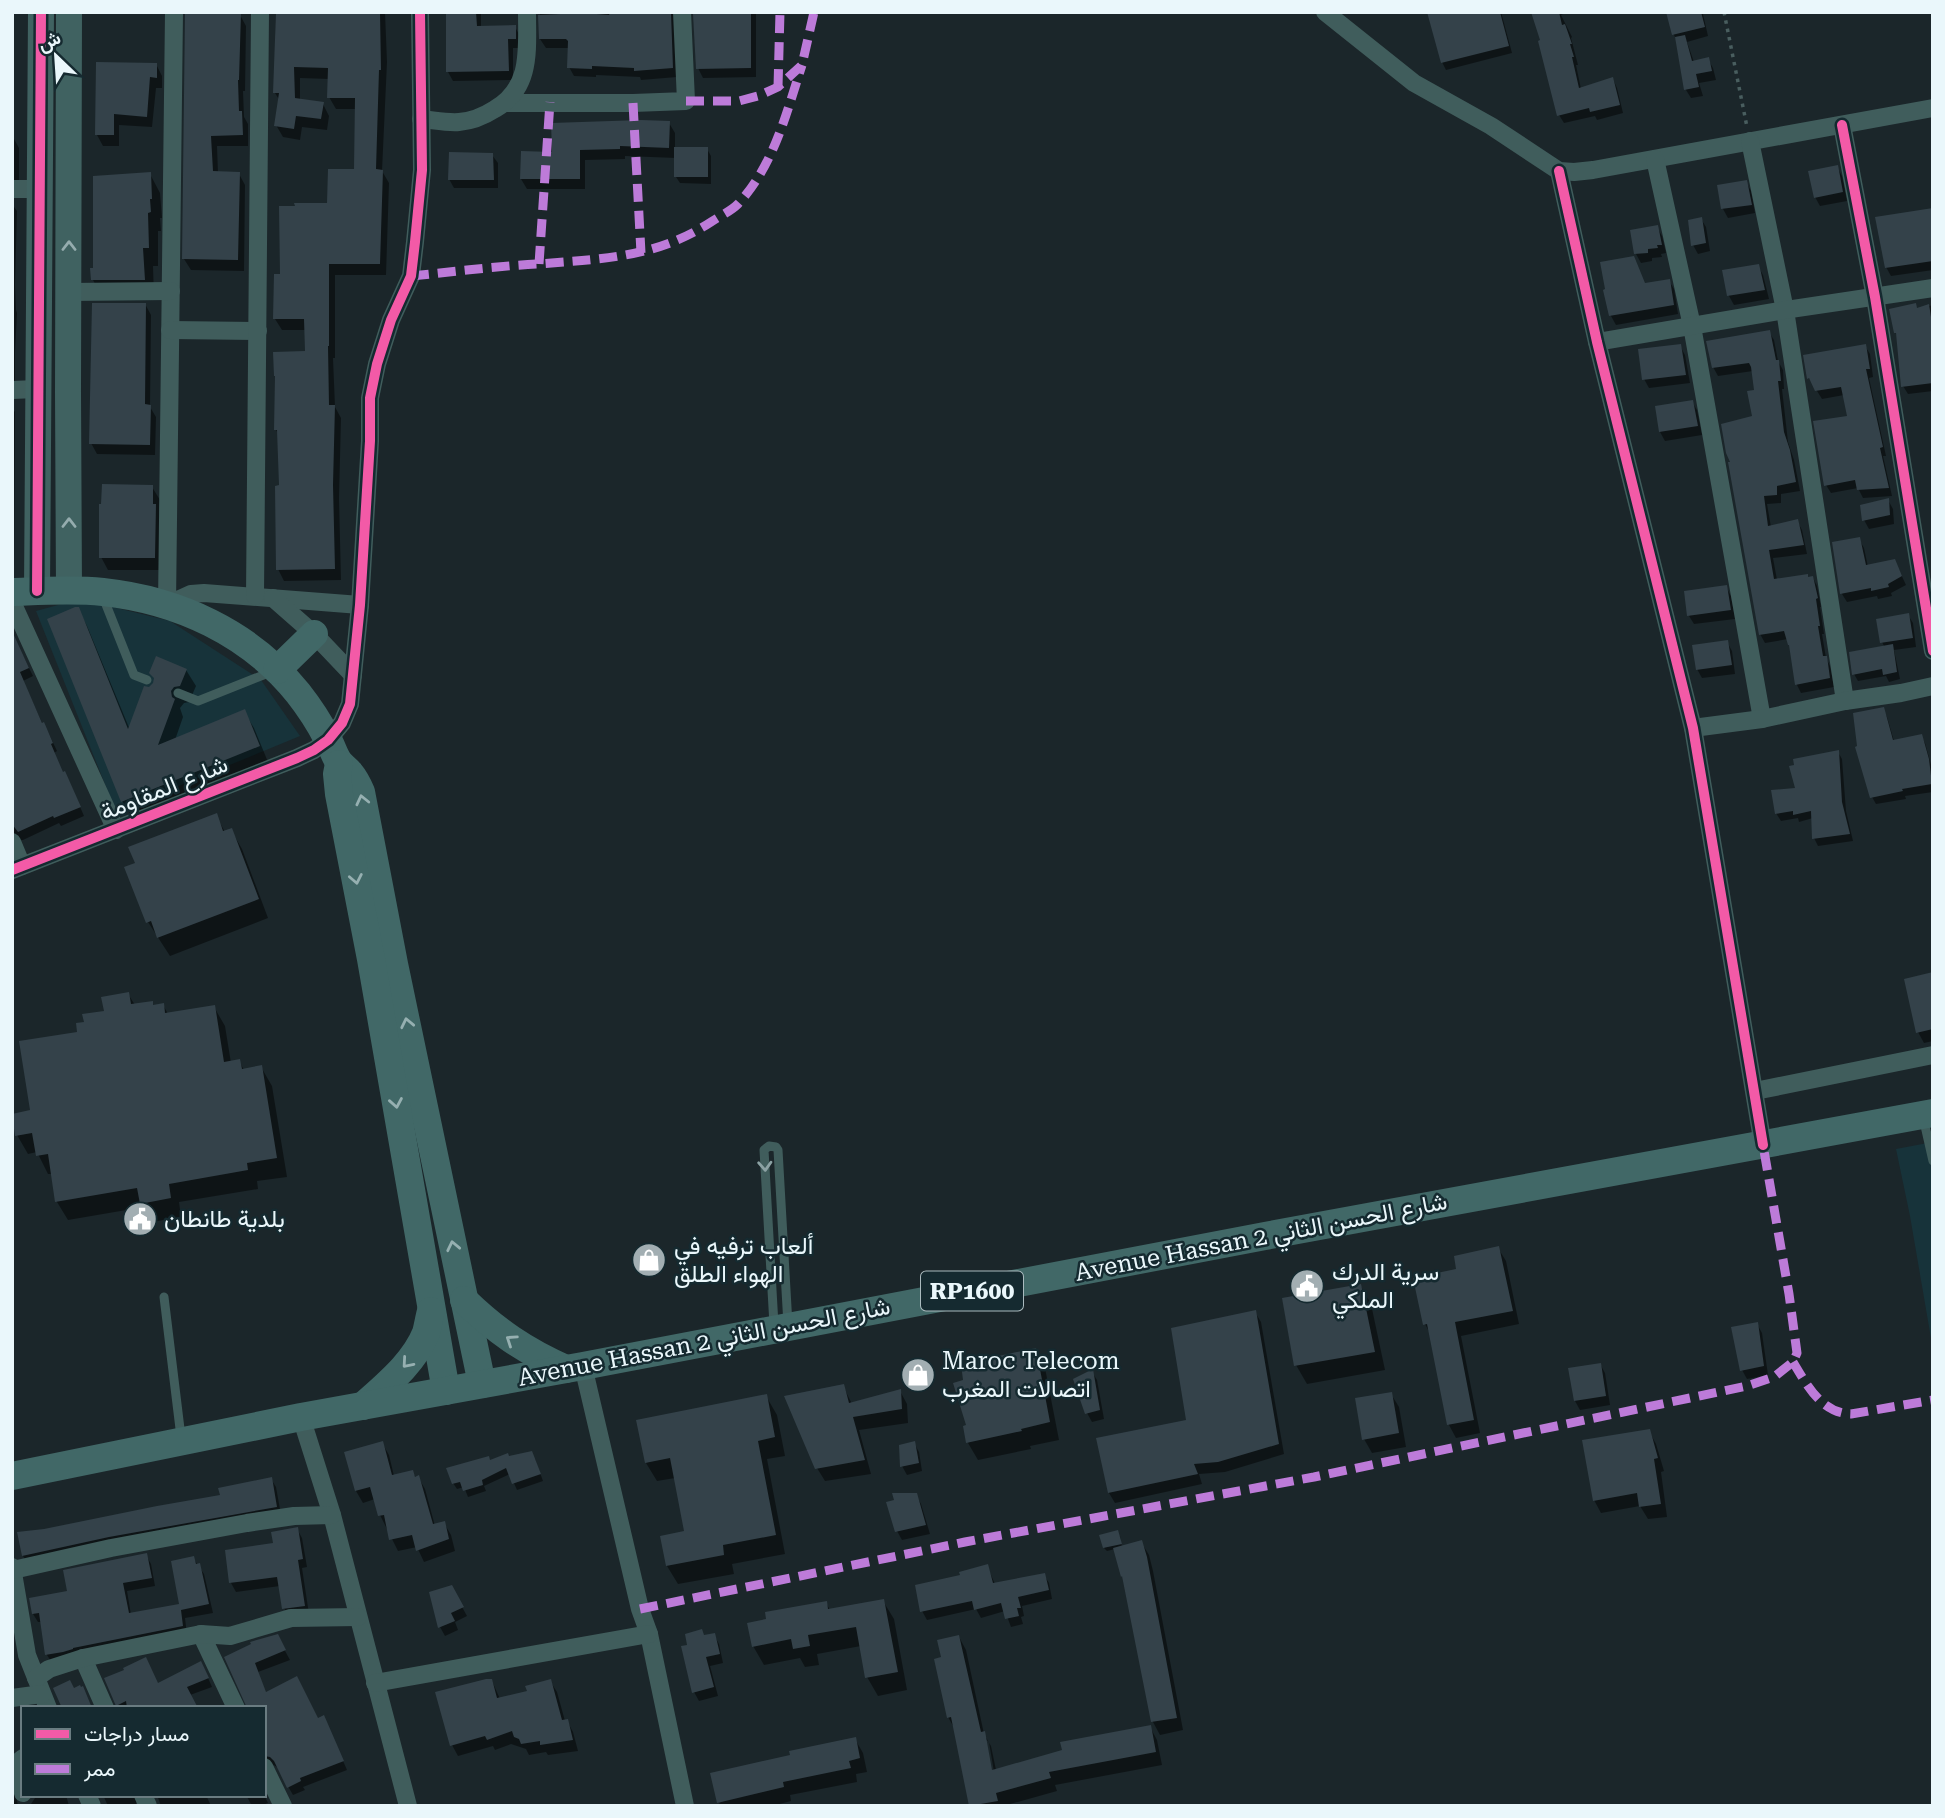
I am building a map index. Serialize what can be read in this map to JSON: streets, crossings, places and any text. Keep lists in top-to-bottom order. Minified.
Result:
{"streets":{"main road":["Avenue Hassan 2 شارع الحسن الثاني","RP1600"],"street":["شارع المقاومة"]},"places":{"public building":["بلدية طانطان","سرية الدرك الملكي"],"shop":["ألعاب ترفيه في الهواء الطلق","Maroc Telecom اتصالات المغرب"]},"legend":["مسار دراجات","ممر"],"north":"top left"}
